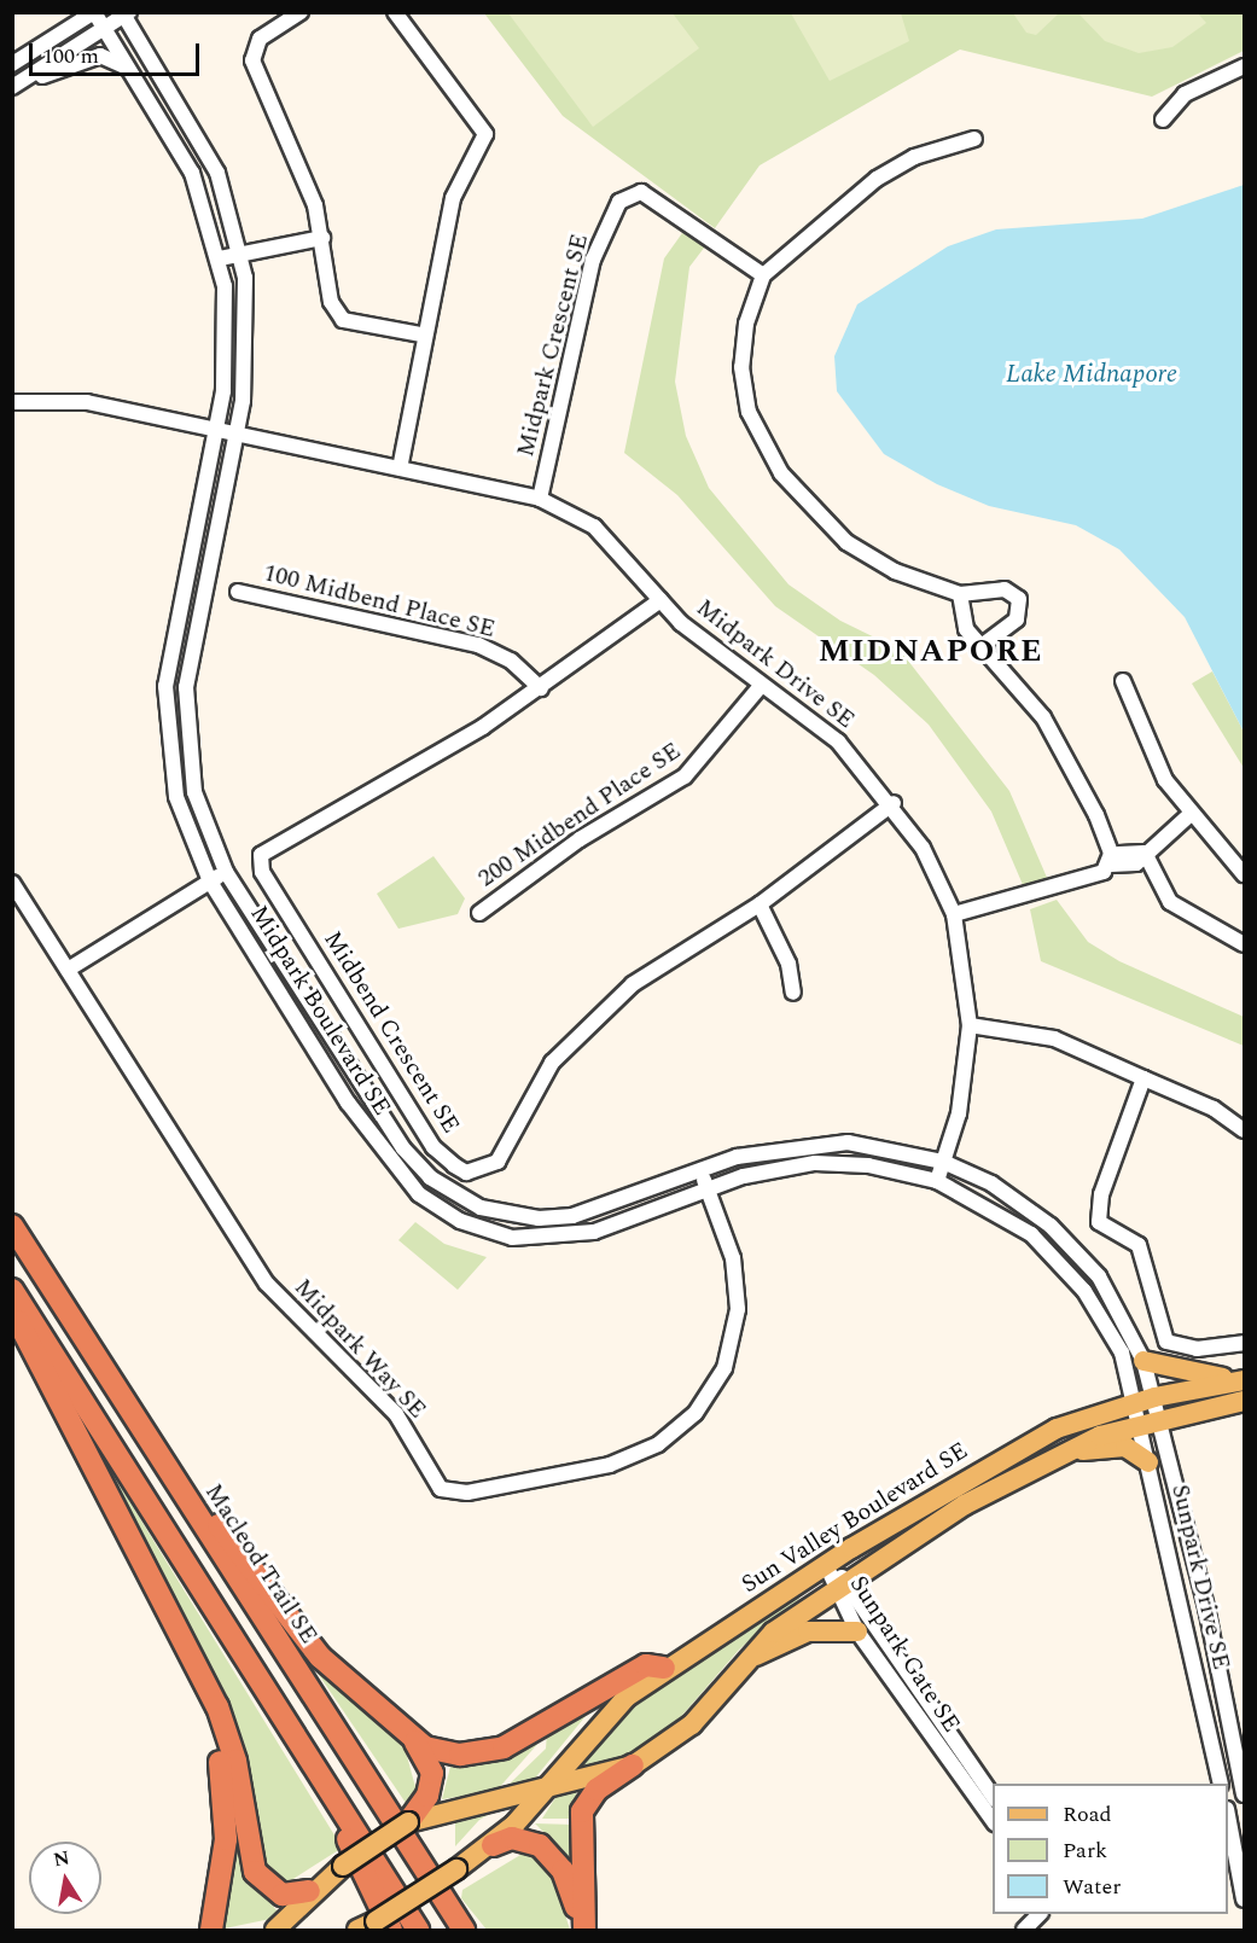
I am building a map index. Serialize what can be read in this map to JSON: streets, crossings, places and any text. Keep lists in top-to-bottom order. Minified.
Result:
{"streets":{"highway":["Macleod Trail SE"],"main road":["Sun Valley Boulevard SE"],"street":["Midpark Crescent SE","100 Midbend Place SE","Midpark Drive SE","200 Midbend Place SE","Midpark Boulevard SE","Midbend Crescent SE","Midpark Way SE","Sunpark Drive SE","Sunpark Gate SE"]},"crossings":[["Midpark Crescent SE","Midpark Drive SE"],["100 Midbend Place SE","Midbend Crescent SE"],["Midpark Drive SE","200 Midbend Place SE"],["Midpark Drive SE","Midpark Boulevard SE"],["Midpark Drive SE","Midbend Crescent SE"],["Midpark Boulevard SE","Midpark Way SE"],["Midpark Boulevard SE","Sun Valley Boulevard SE"],["Midpark Boulevard SE","Sunpark Drive SE"],["Sun Valley Boulevard SE","Sunpark Drive SE"],["Sun Valley Boulevard SE","Sunpark Gate SE"]],"districts":["MIDNAPORE"],"water":["Lake Midnapore"],"legend":["Road","Park","Water"],"scale_bar":"100 m","north":"top"}
